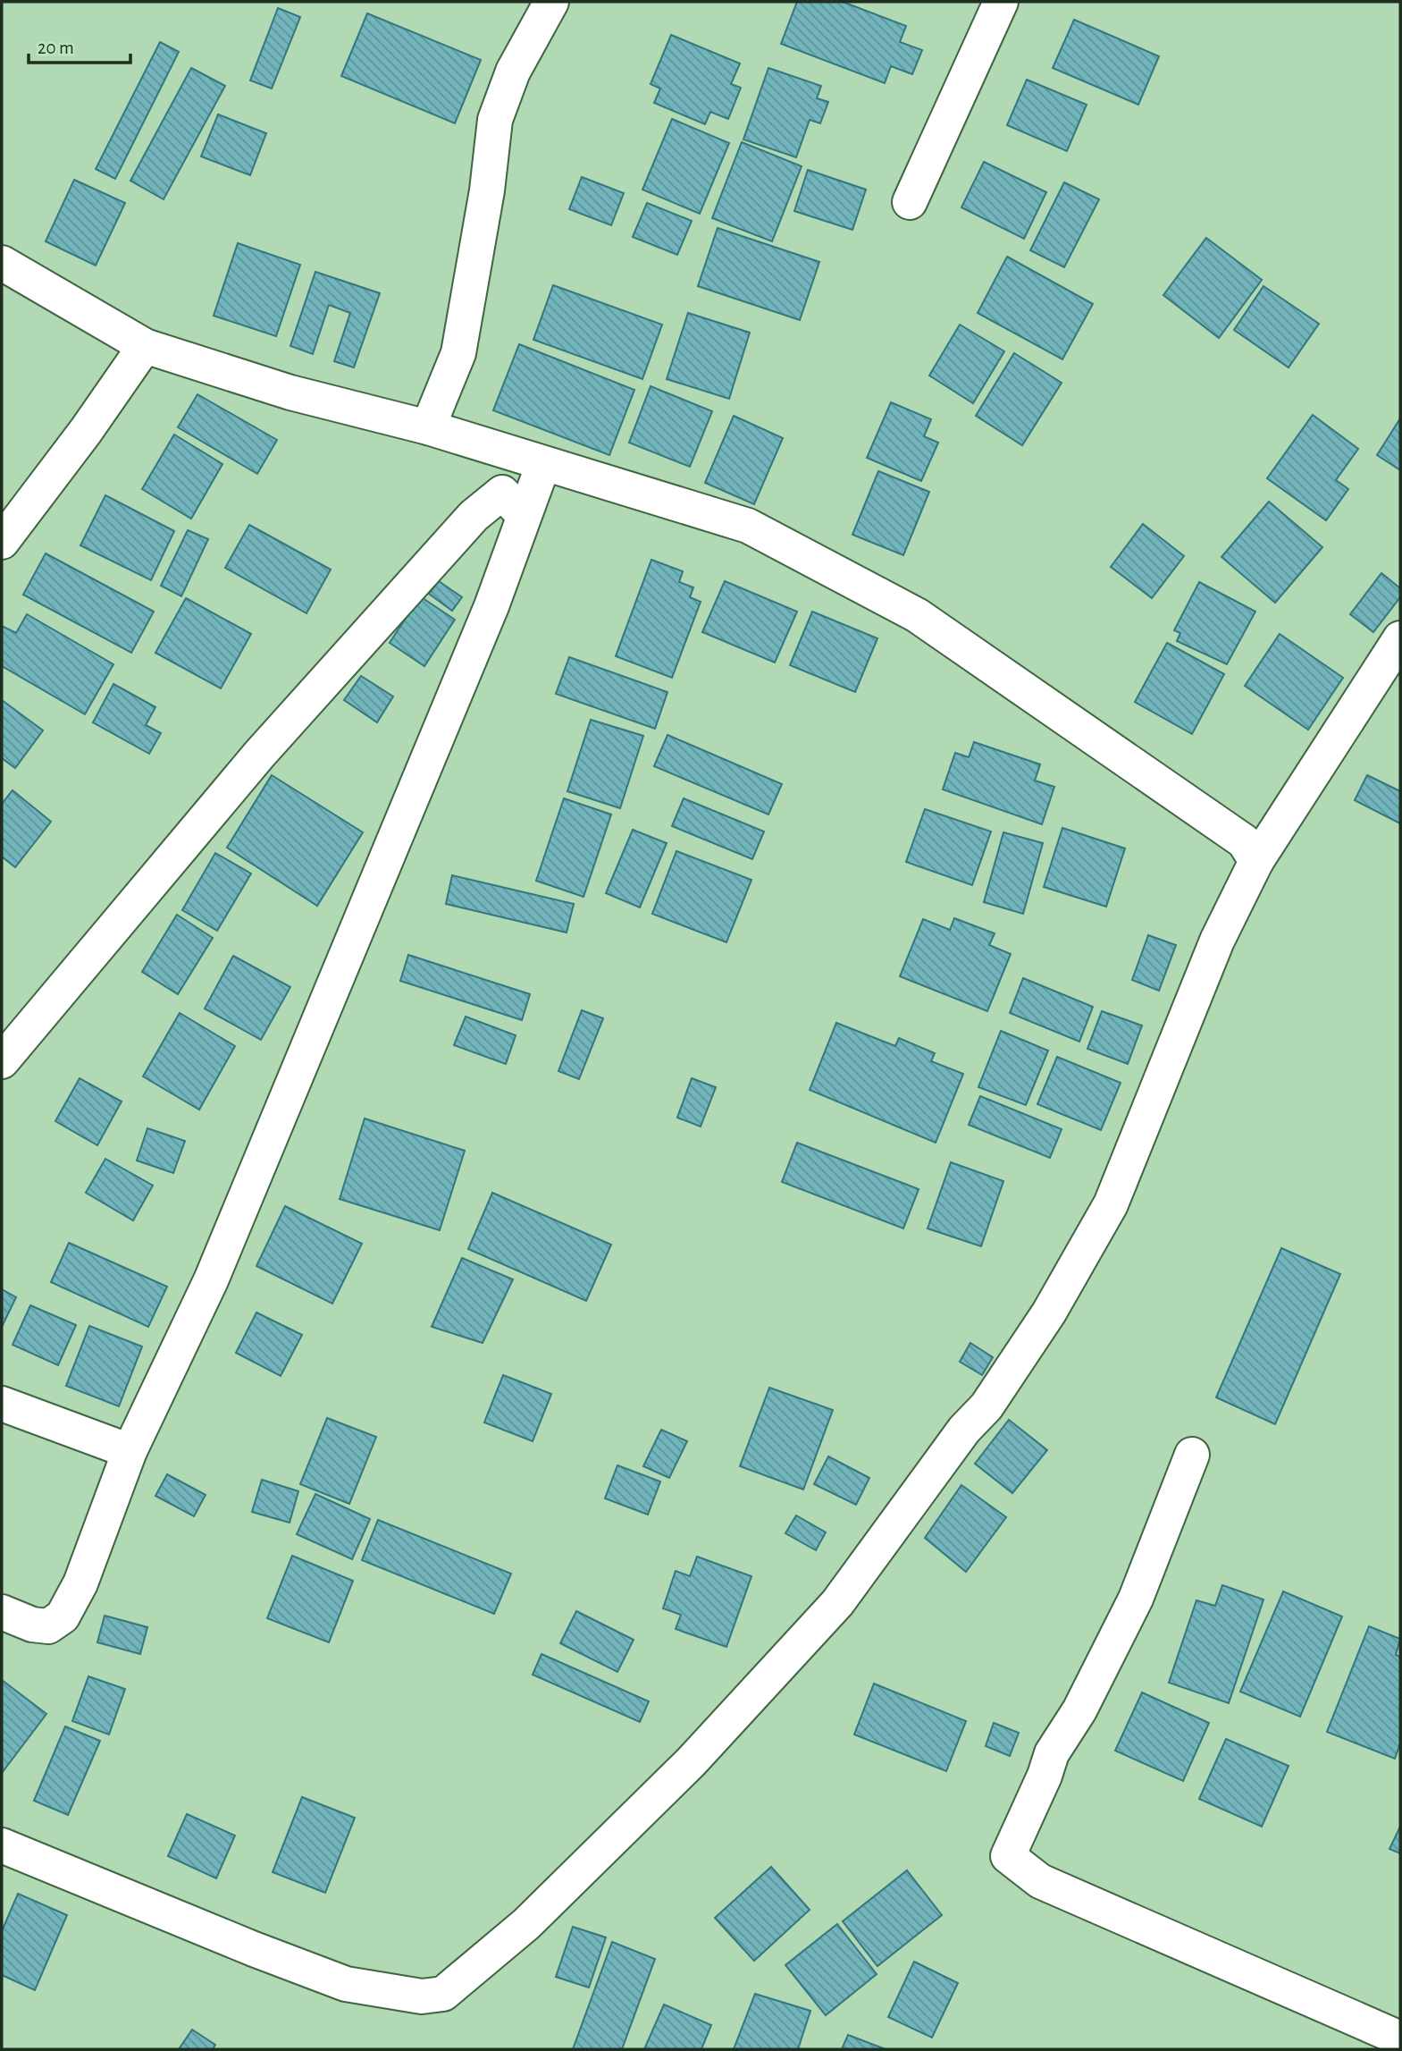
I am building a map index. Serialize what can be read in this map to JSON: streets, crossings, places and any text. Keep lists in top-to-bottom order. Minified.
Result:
{"scale_bar":"20 m"}
